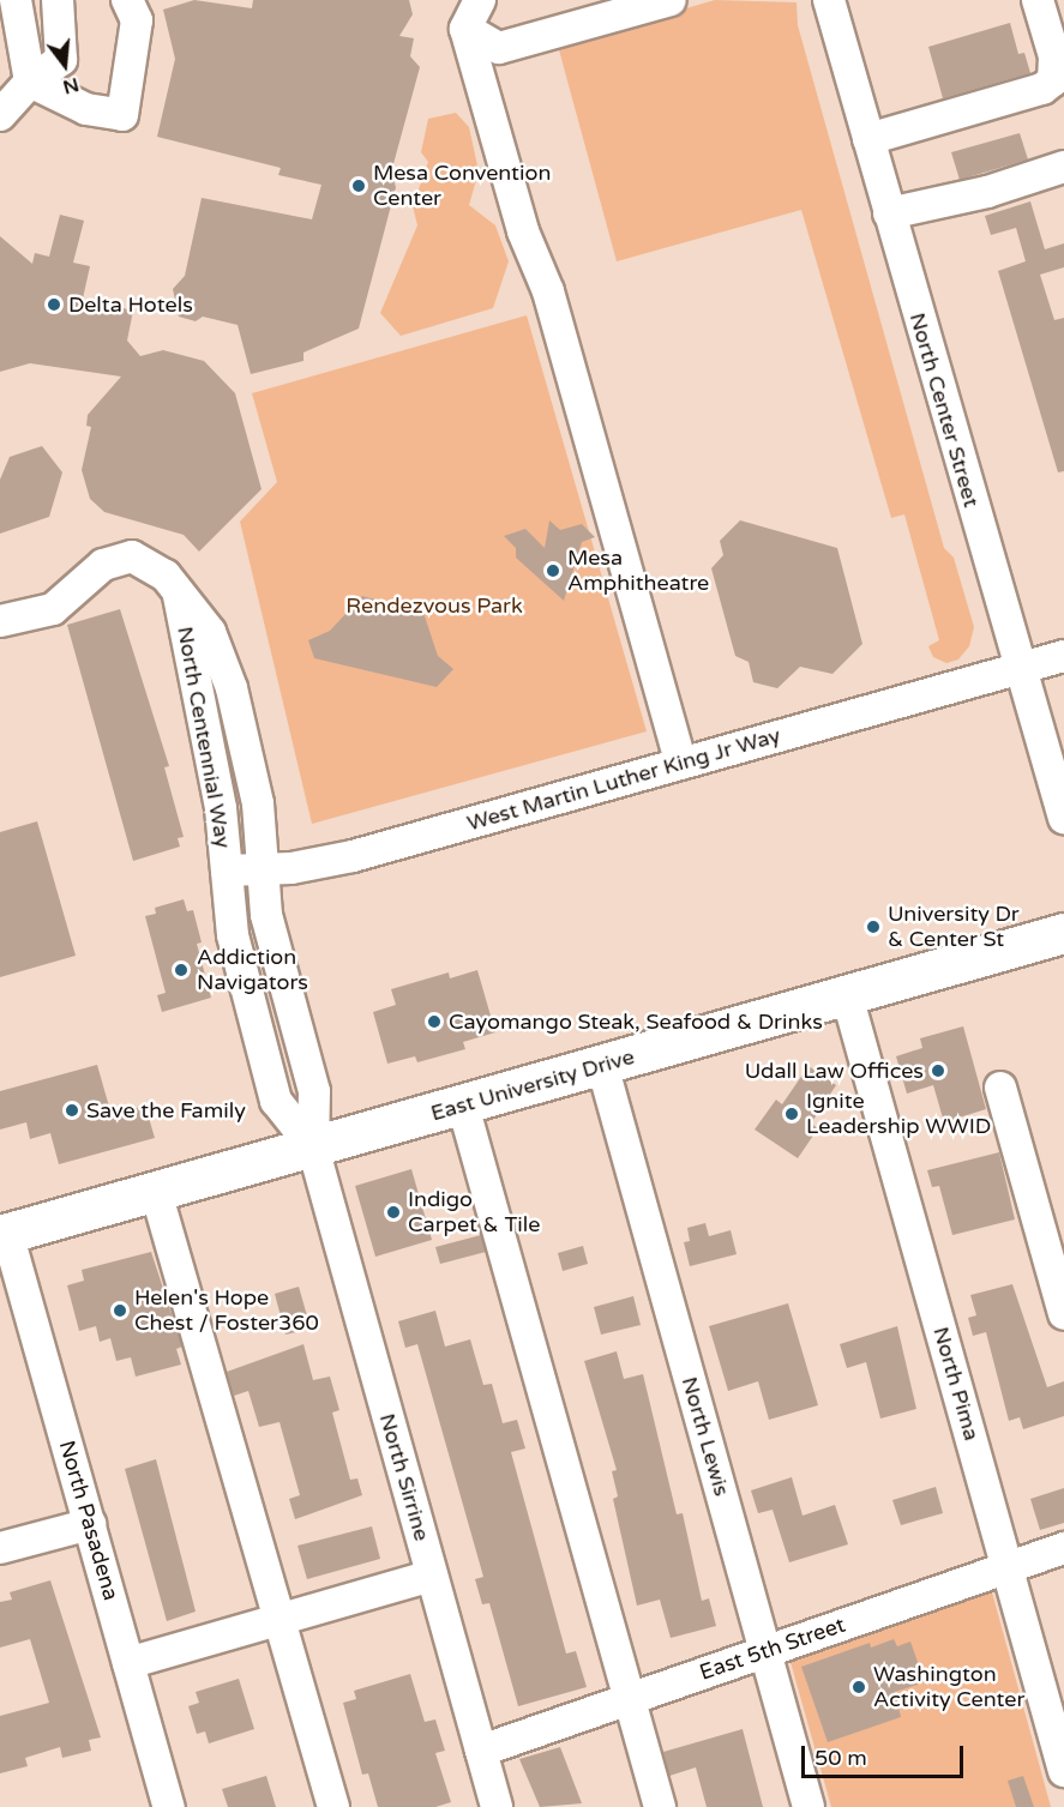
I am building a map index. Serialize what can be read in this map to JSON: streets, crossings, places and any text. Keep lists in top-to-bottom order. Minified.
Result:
{"streets":{"main road":["East University Drive"],"street":["North Center Street","North Centennial Way","West Martin Luther King Jr Way","North Pima","North Lewis","North Sirrine","North Pasadena","East 5th Street"]},"crossings":[["North Center Street","West Martin Luther King Jr Way"],["North Centennial Way","West Martin Luther King Jr Way"],["North Centennial Way","East University Drive"],["North Centennial Way","North Sirrine"],["East University Drive","North Pima"],["East University Drive","North Lewis"],["East University Drive","North Sirrine"],["East University Drive","North Pasadena"],["North Pima","East 5th Street"],["North Lewis","East 5th Street"],["North Sirrine","East 5th Street"]],"parks":["Rendezvous Park"],"places":["Mesa Convention Center","Delta Hotels","Mesa Amphitheatre","University Dr & Center St","Addiction Navigators","Cayomango Steak, Seafood & Drinks","Udall Law Offices","Save the Family","Ignite Leadership WWID","Indigo Carpet & Tile","Helen's Hope Chest / Foster360","Washington Activity Center"],"scale_bar":"50 m","north":"bottom"}
